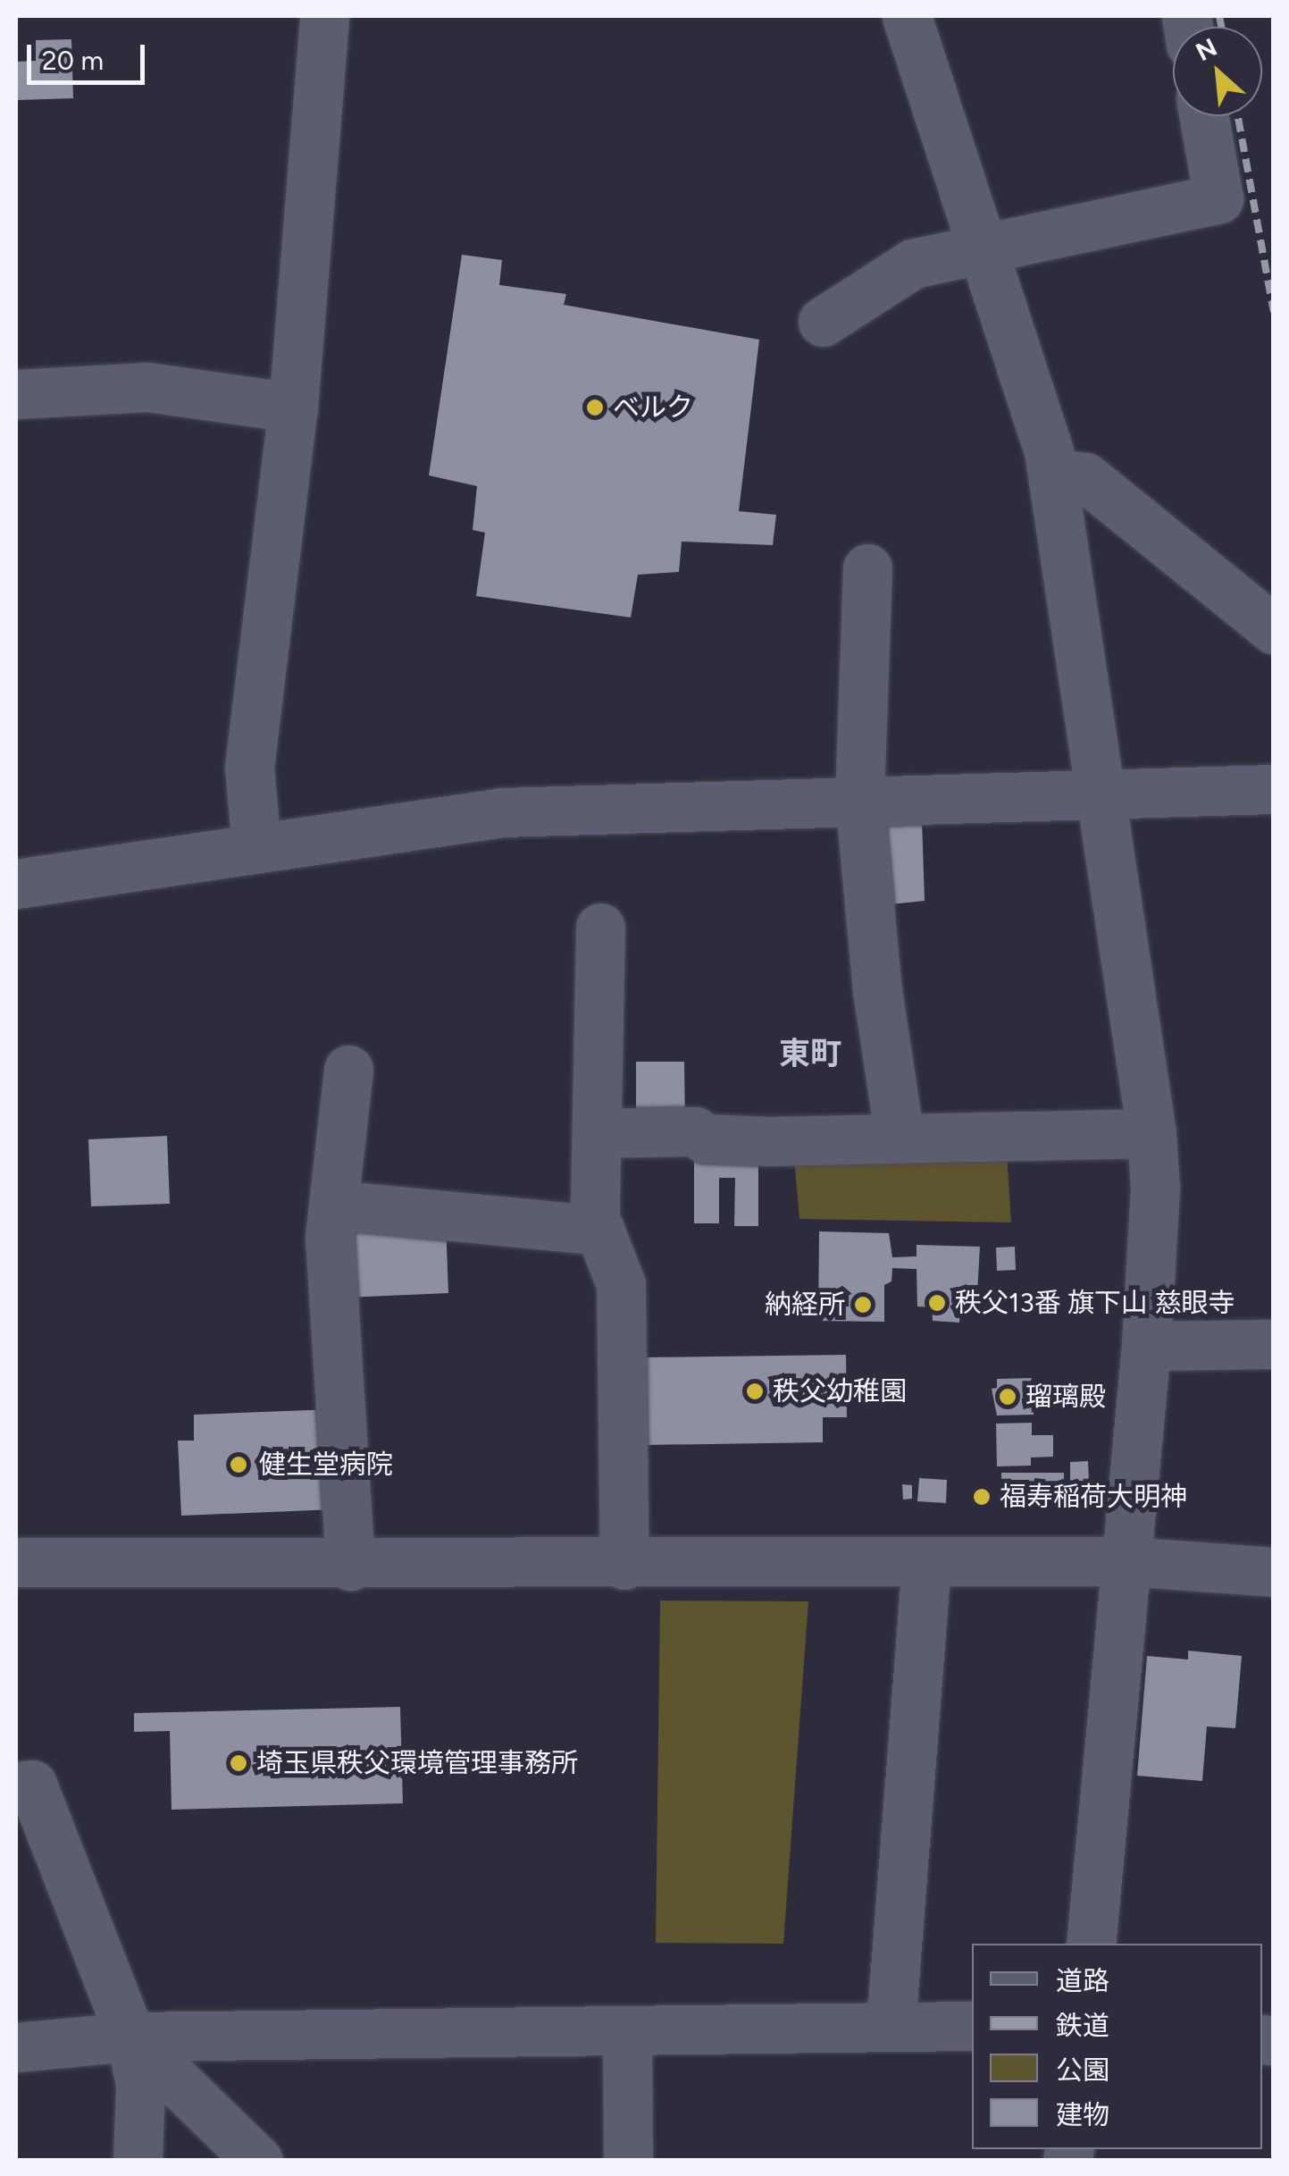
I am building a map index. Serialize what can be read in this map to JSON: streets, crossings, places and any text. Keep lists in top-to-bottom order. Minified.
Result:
{"districts":["東町"],"places":["ベルク","秩父13番 旗下山 慈眼寺","納経所","秩父幼稚園","瑠璃殿","健生堂病院","福寿稲荷大明神","埼玉県秩父環境管理事務所"],"legend":["道路","鉄道","公園","建物"],"scale_bar":"20 m","north":"top left"}
